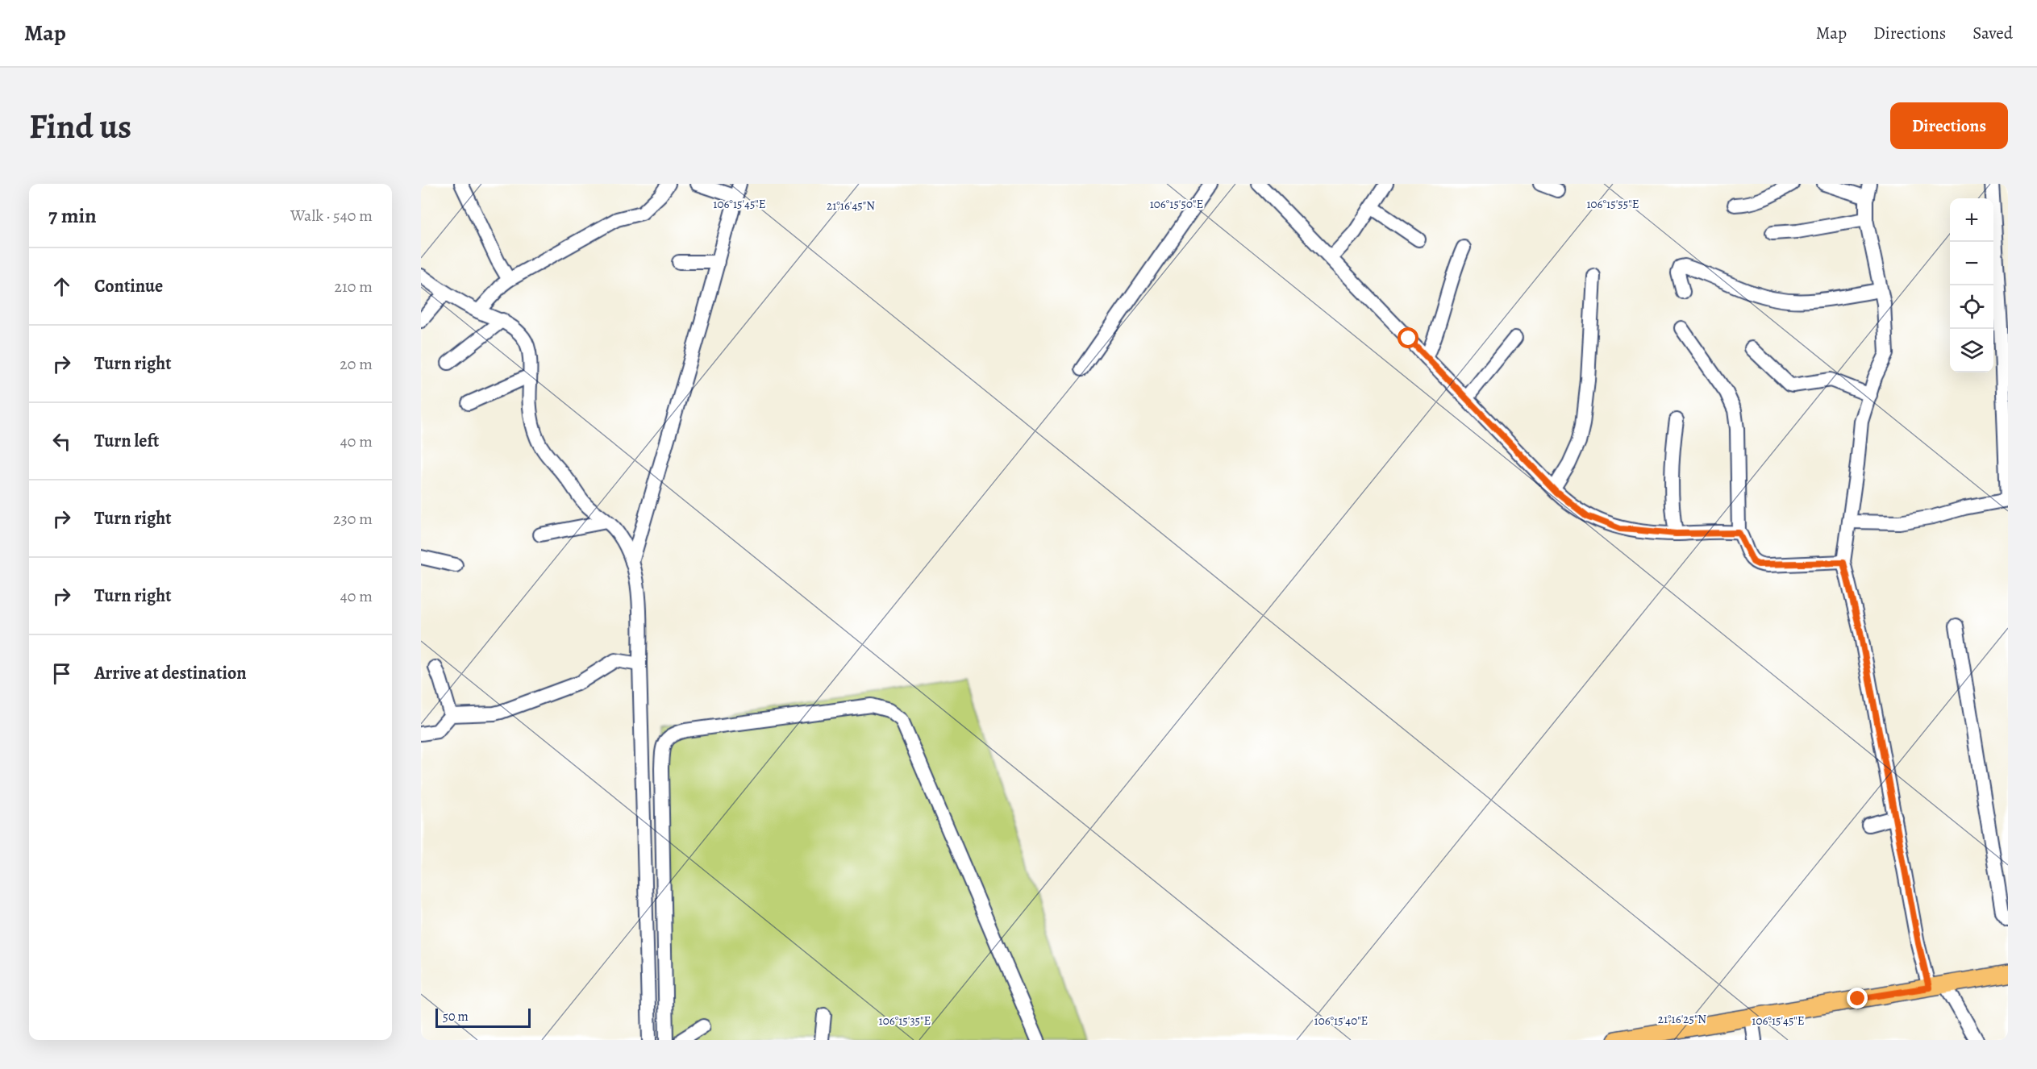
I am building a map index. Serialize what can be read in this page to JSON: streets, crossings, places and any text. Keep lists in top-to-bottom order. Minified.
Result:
{"scale_bar":"50 m","page":{"header":"Map","nav":["Map","Directions","Saved"],"buttons":"Directions","title":"Find us","heading":["7 min","Walk · 540 m"],"map_buttons":["+","−"],"list":[["Continue","210 m"],["Turn right","20 m"],["Turn left","40 m"],["Turn right","230 m"],["Turn right","40 m"],"Arrive at destination"],"scale":"50 m"},"coordinates":["106°15'45\"E","106°15'50\"E","106°15'55\"E","21°16'45\"N","21°16'25\"N","106°15'35\"E","106°15'40\"E"]}
